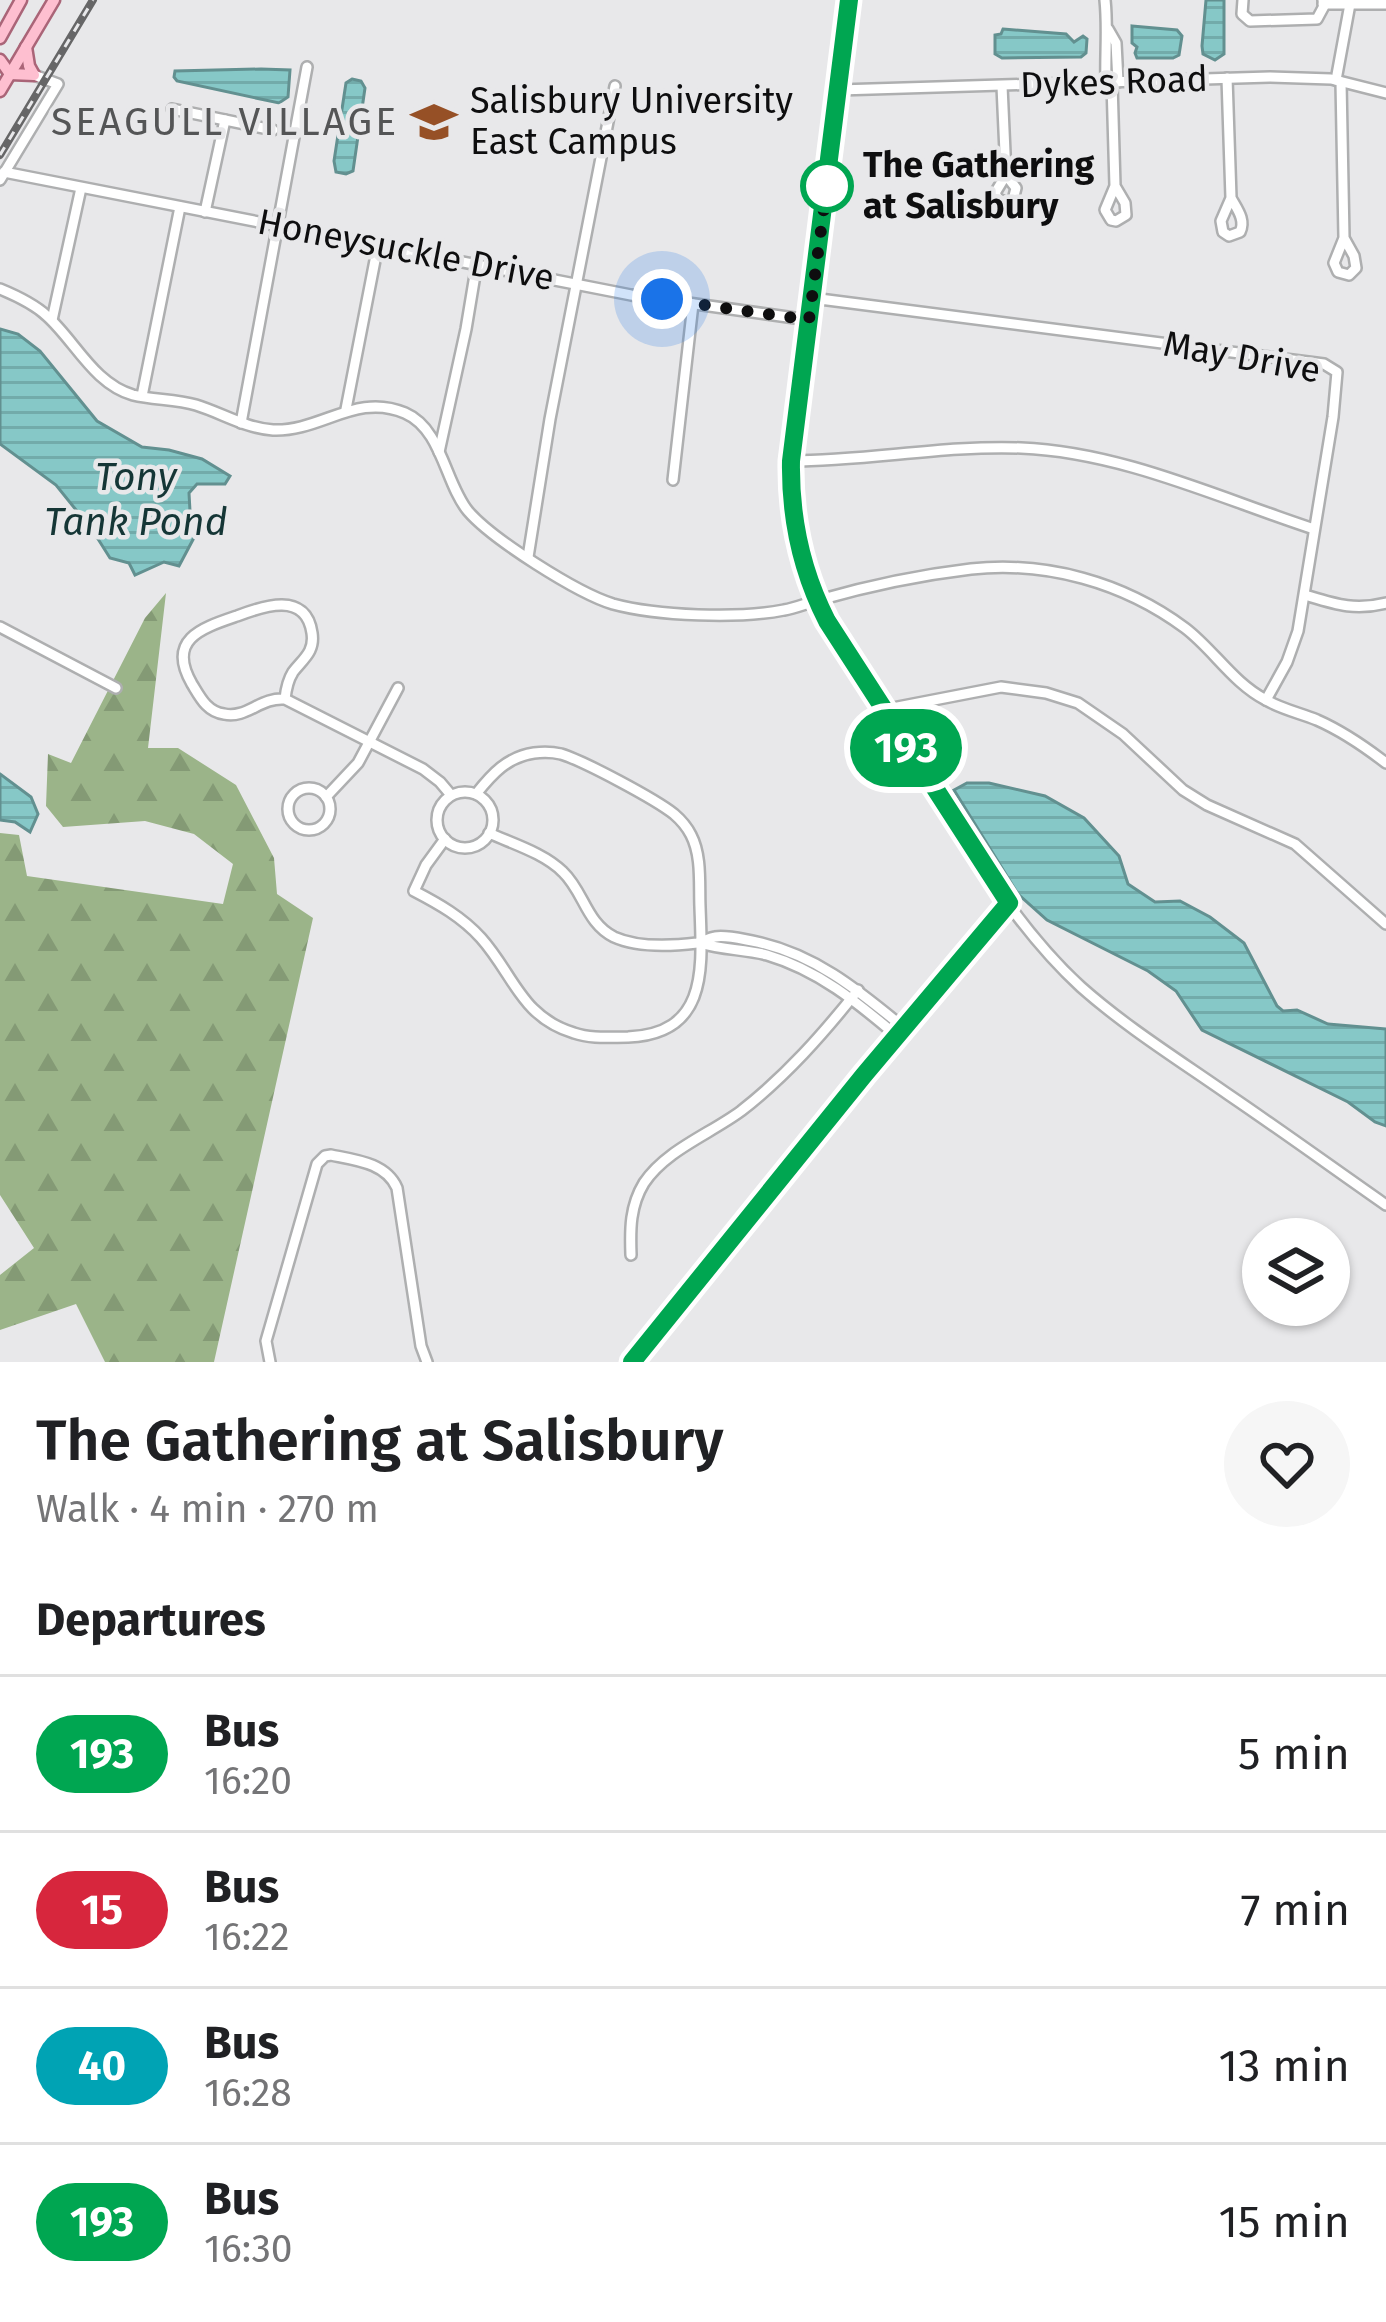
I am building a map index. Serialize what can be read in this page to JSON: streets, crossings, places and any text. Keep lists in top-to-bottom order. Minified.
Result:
{"streets":{"street":["Dykes Road","Honeysuckle Drive","May Drive"]},"districts":["SEAGULL VILLAGE"],"water":["Tony Tank Pond"],"places":{"school or university":["Salisbury University East Campus"],"other":["The Gathering at Salisbury"]},"lines":["bus line 193"],"page":{"on_map":"193","heading":[["The Gathering at Salisbury","Walk · 4 min · 270 m"],"Departures"],"list":[{"mark":"193","name":"Bus","note":"16:20","value":"5 min"},{"mark":"15","name":"Bus","note":"16:22","value":"7 min"},{"mark":"40","name":"Bus","note":"16:28","value":"13 min"},{"mark":"193","name":"Bus","note":"16:30","value":"15 min"}]}}
